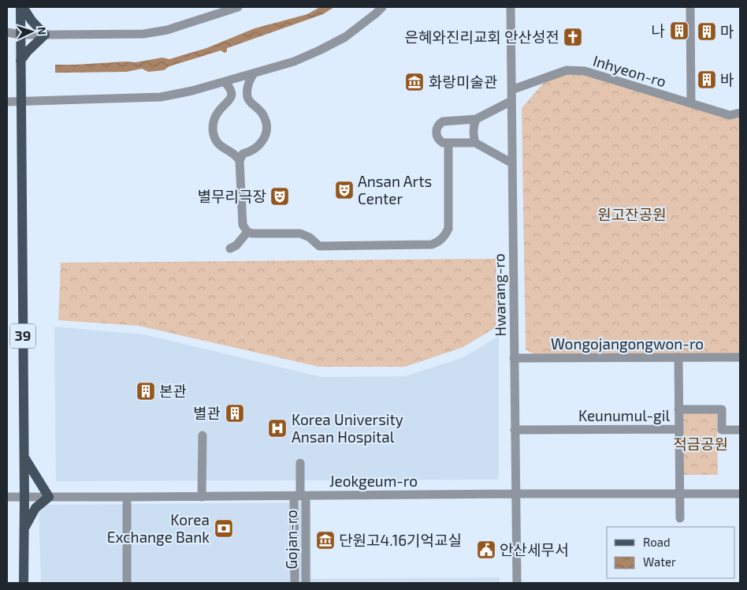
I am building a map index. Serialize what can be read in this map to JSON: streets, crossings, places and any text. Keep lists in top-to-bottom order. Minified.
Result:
{"streets":{"main road":["39"],"street":["Inhyeon-ro","Hwarang-ro","Wongojangongwon-ro","Keunumul-gil","Jeokgeum-ro","Gojan-ro"]},"crossings":[["Inhyeon-ro","Hwarang-ro"],["Hwarang-ro","Wongojangongwon-ro"],["Hwarang-ro","Keunumul-gil"],["Hwarang-ro","Jeokgeum-ro"],["39","Jeokgeum-ro"],["Jeokgeum-ro","Gojan-ro"]],"parks":["원고잔공원","적금공원"],"places":{"building":["나","마","바","본관","별관"],"church":["은혜와진리교회 안산성전"],"museum":["화랑미술관","단원고4.16기억교실"],"theatre":["Ansan Arts Center","별무리극장"],"hospital":["Korea University Ansan Hospital"],"bank":["Korea Exchange Bank"],"public building":["안산세무서"]},"legend":["Road","Water"],"north":"right"}
